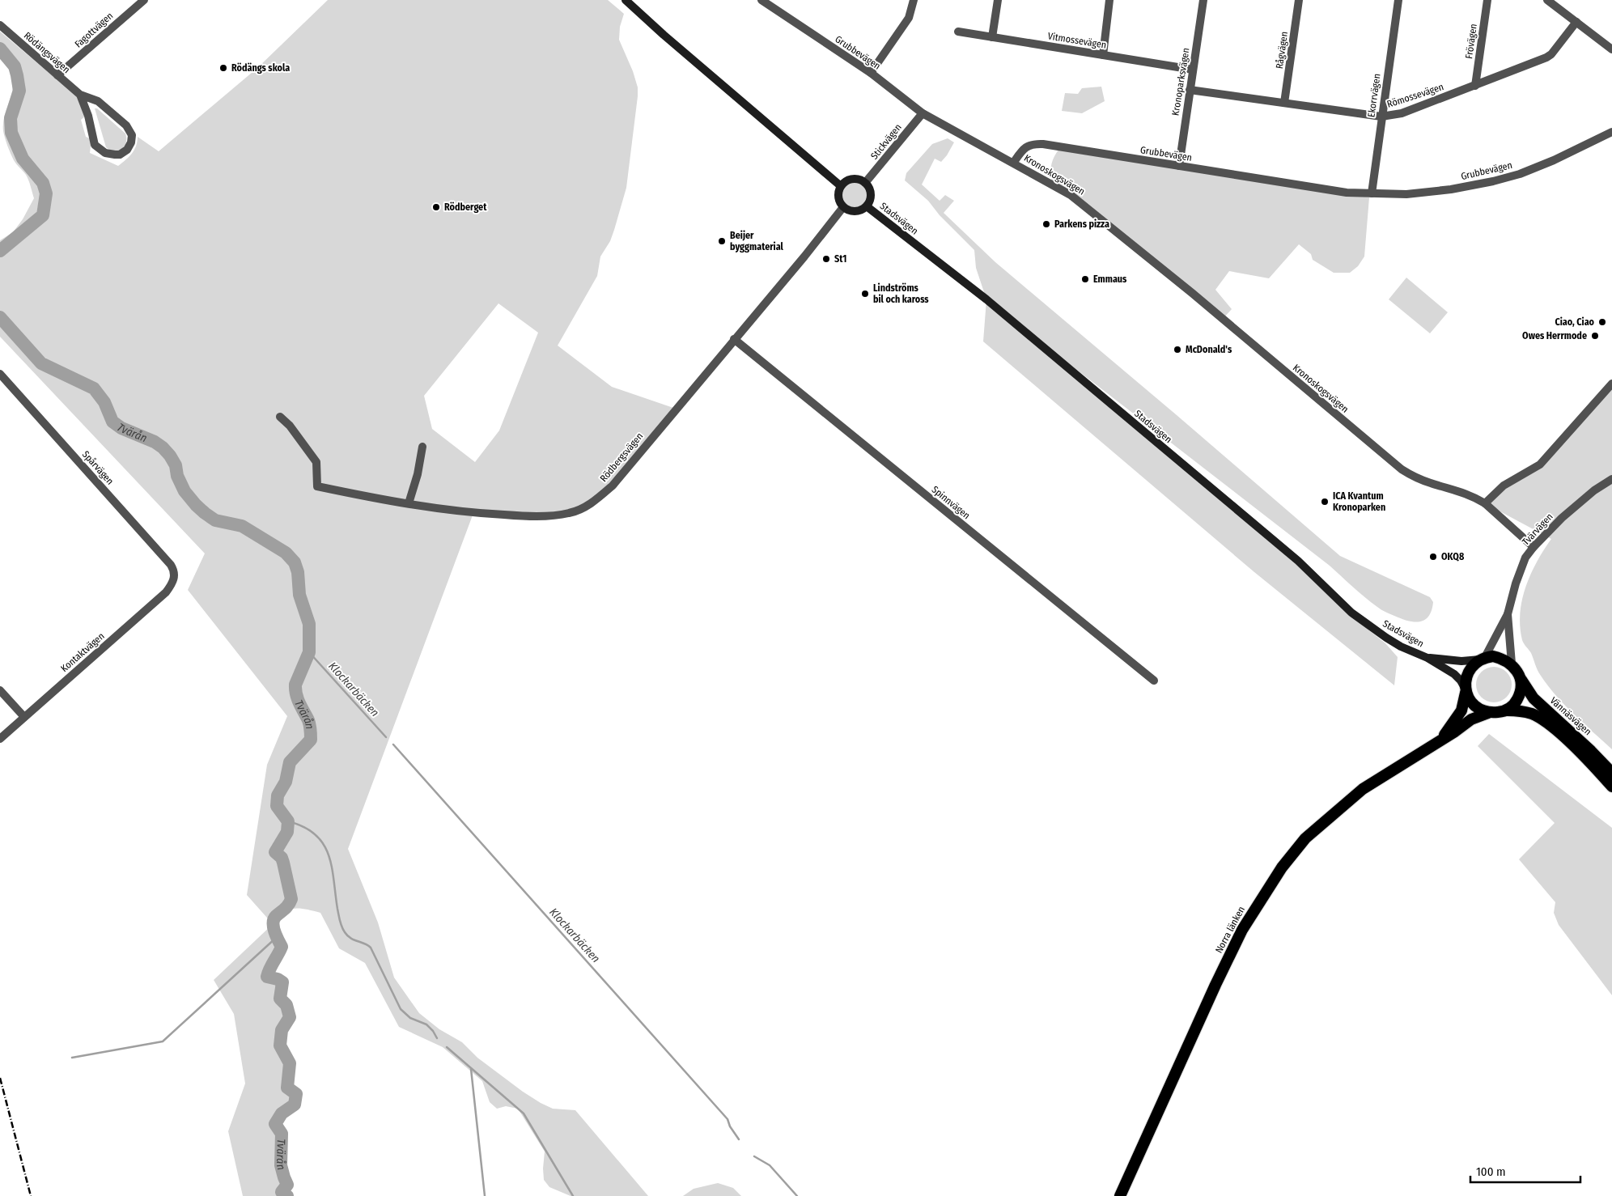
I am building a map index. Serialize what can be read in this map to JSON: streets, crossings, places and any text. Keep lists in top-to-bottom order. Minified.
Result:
{"streets":{"highway":["Vännäsvägen","Norra länken"],"main road":["Stadsvägen"],"street":["Fagottvägen","Vitmossevägen","Frövägen","Rågvägen","Rödängsvägen","Grubbevägen","Kronoparksvägen","Ekorrvägen","Römossevägen","Stickvägen","Kronoskogsvägen","Rödbergsvägen","Spårvägen","Spinnvägen","Tvärvägen","Kontaktvägen"]},"crossings":[["Fagottvägen","Rödängsvägen"],["Vitmossevägen","Kronoparksvägen"],["Frövägen","Römossevägen"],["Rågvägen","Römossevägen"],["Grubbevägen","Kronoparksvägen"],["Grubbevägen","Ekorrvägen"],["Grubbevägen","Stickvägen"],["Grubbevägen","Kronoskogsvägen"],["Kronoparksvägen","Römossevägen"],["Ekorrvägen","Römossevägen"],["Stickvägen","Stadsvägen"],["Stickvägen","Rödbergsvägen"],["Kronoskogsvägen","Tvärvägen"],["Stadsvägen","Rödbergsvägen"],["Stadsvägen","Tvärvägen"],["Stadsvägen","Vännäsvägen"],["Stadsvägen","Norra länken"],["Rödbergsvägen","Spinnvägen"],["Spårvägen","Kontaktvägen"],["Tvärvägen","Vännäsvägen"],["Tvärvägen","Norra länken"],["Vännäsvägen","Norra länken"]],"water":["Tvärån","Klockarbäcken"],"places":["Rödängs skola","Rödberget","Parkens pizza","Beijer byggmaterial","St1","Emmaus","Lindströms bil och kaross","Ciao, Ciao","Owes Herrmode","McDonald's","ICA Kvantum Kronoparken","OKQ8"],"scale_bar":"100 m"}
